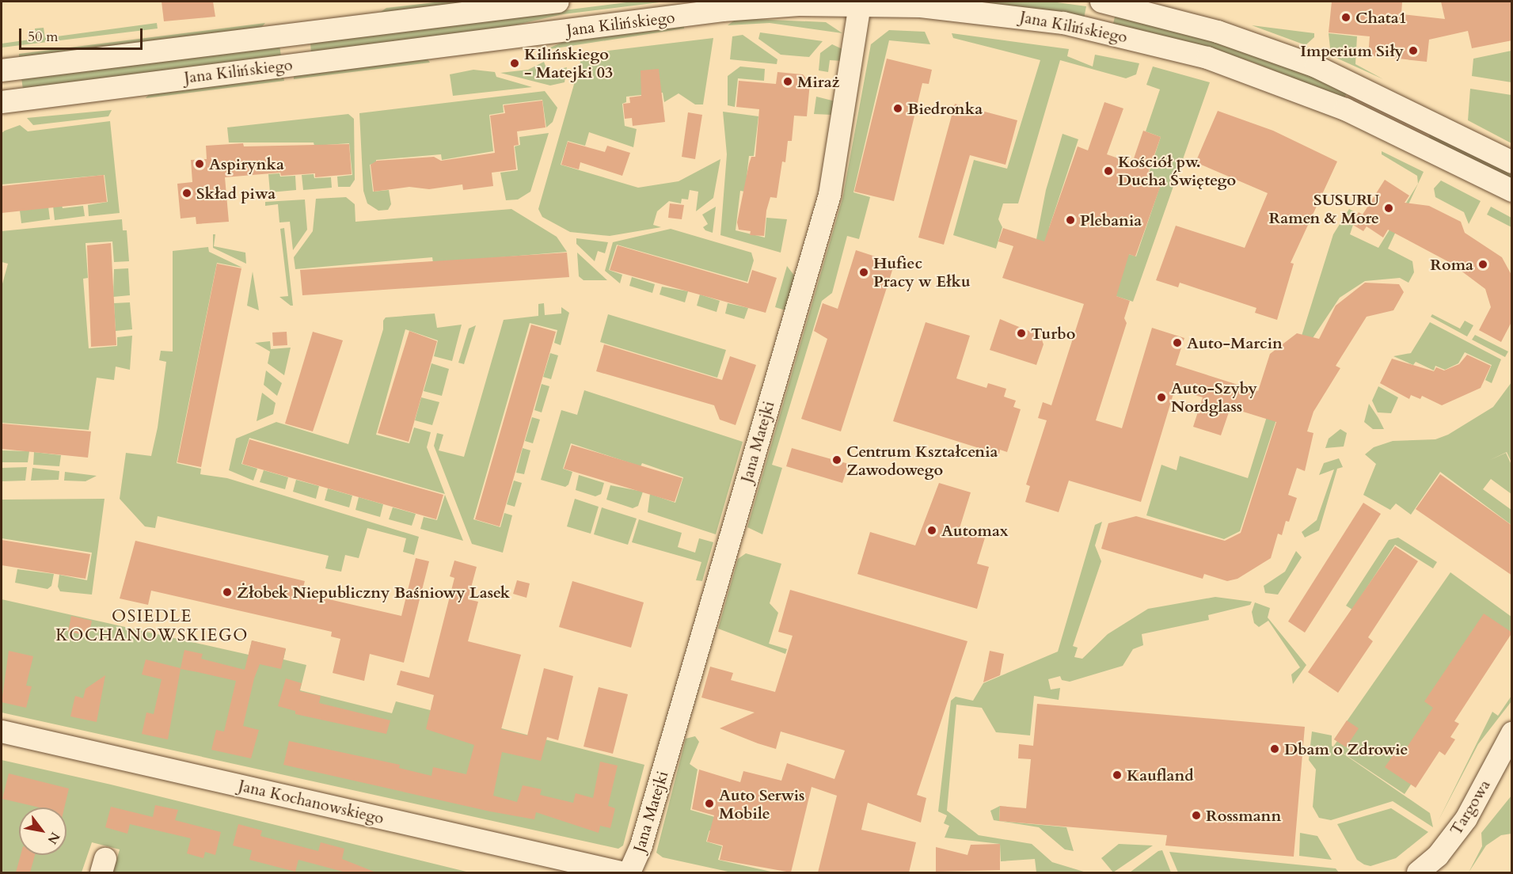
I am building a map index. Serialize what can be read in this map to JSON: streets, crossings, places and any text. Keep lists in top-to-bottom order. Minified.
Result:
{"streets":{"street":["Jana Kilińskiego","Jana Matejki","Jana Kochanowskiego","Targowa"]},"crossings":[["Jana Kilińskiego","Jana Matejki"]],"districts":["OSIEDLE KOCHANOWSKIEGO"],"places":["Chata1","Imperium Siły","Kilińskiego - Matejki 03","Miraż","Biedronka","Aspirynka","Kościół pw. Ducha Świętego","Skład piwa","SUSURU Ramen & More","Plebania","Roma","Hufiec Pracy w Ełku","Turbo","Auto-Marcin","Auto-Szyby Nordglass","Centrum Kształcenia Zawodowego","Automax","Żłobek Niepubliczny Baśniowy Lasek","Dbam o Zdrowie","Kaufland","Auto Serwis Mobile","Rossmann"],"scale_bar":"50 m","north":"bottom right"}
